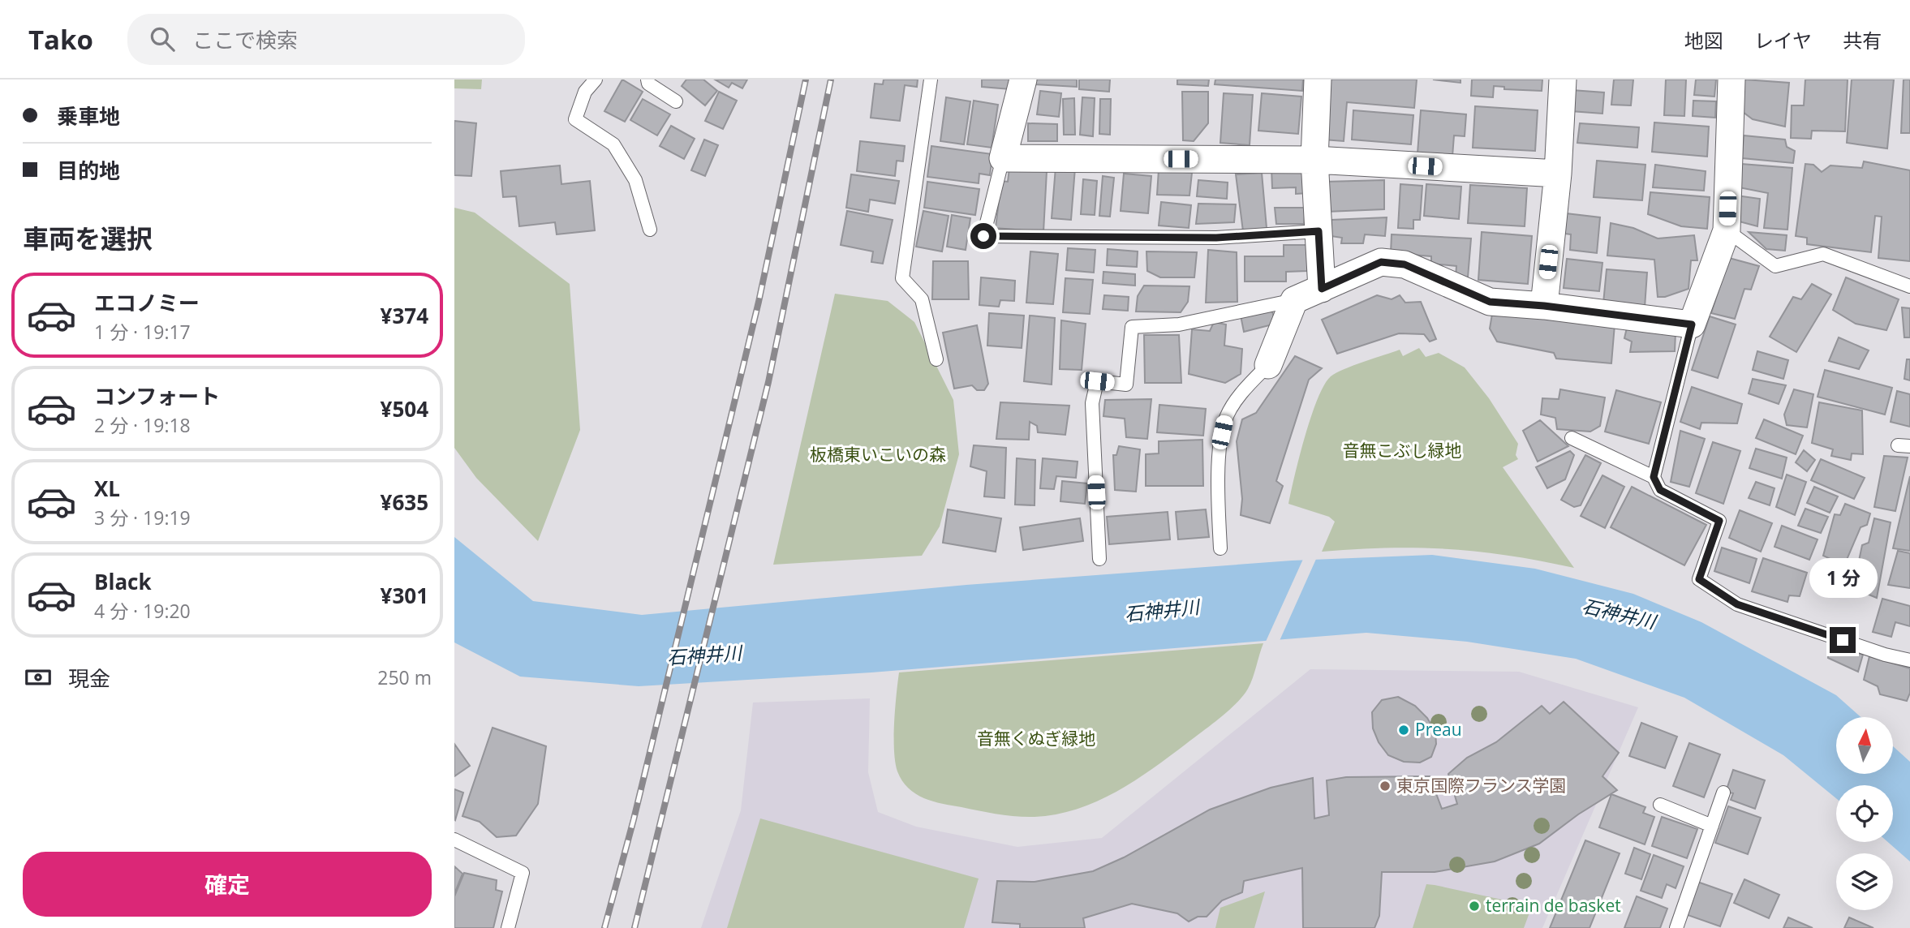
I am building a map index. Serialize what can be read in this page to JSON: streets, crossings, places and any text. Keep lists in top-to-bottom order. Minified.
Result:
{"water":["石神井川"],"parks":["音無こぶし緑地","板橋東いこいの森","音無くぬぎ緑地"],"places":["Preau","東京国際フランス学園","terrain de basket"],"north":"top","page":{"header":"Tako","search":"ここで検索","nav":["地図","レイヤ","共有"],"banner":["乗車地","目的地"],"heading":"車両を選択","list":[{"name":"エコノミー","note":"1 分 · 19:17","value":"¥374"},{"name":"コンフォート","note":"2 分 · 19:18","value":"¥504"},{"name":"XL","note":"3 分 · 19:19","value":"¥635"},{"name":"Black","note":"4 分 · 19:20","value":"¥301"}],"bubble":"1 分","pay":["現金","250 m"],"buttons":"確定"}}
